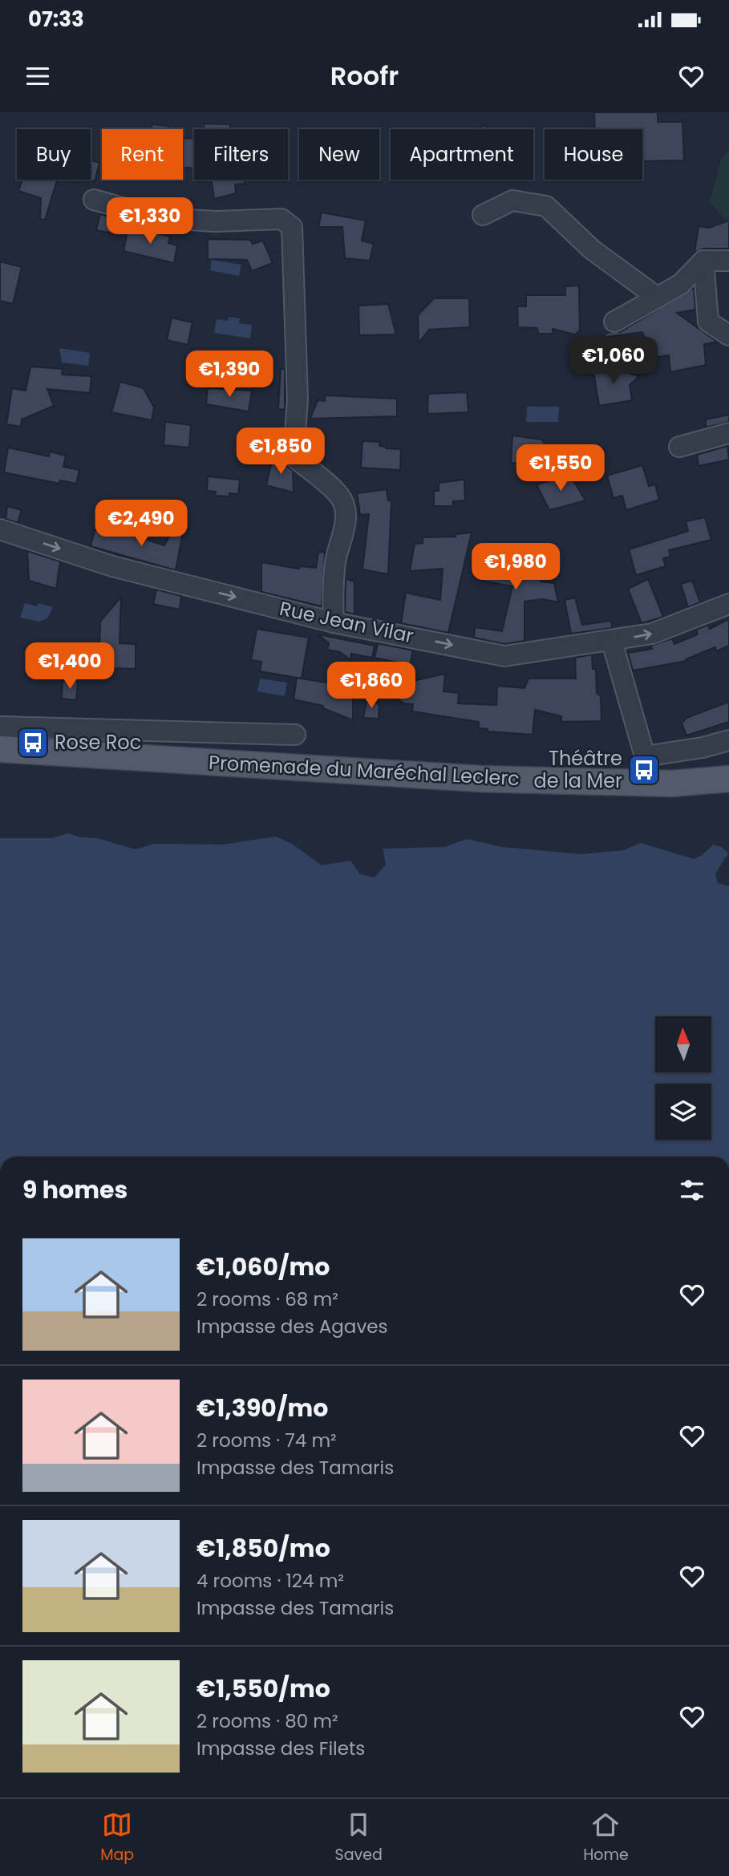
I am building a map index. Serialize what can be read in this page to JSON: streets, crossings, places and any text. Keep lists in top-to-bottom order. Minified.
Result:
{"streets":{"main road":["Promenade du Maréchal Leclerc"],"street":["Rue Jean Vilar"]},"places":{"bus stop":["Rose Roc","Théâtre de la Mer"]},"north":"top","page":{"status":"07:33","header":"Roofr","chip":["Buy","Rent","Filters","New","Apartment","House"],"price":["€1,330","€1,060","€1,390","€1,850","€1,550","€2,490","€1,980","€1,400","€1,860"],"heading":"9 homes","list":[{"name":"€1,060/mo","note":"2 rooms · 68 m² · Impasse des Agaves"},{"name":"€1,390/mo","note":"2 rooms · 74 m² · Impasse des Tamaris"},{"name":"€1,850/mo","note":"4 rooms · 124 m² · Impasse des Tamaris"},{"name":"€1,550/mo","note":"2 rooms · 80 m² · Impasse des Filets"}],"tabs":["Map","Saved","Home"]}}
